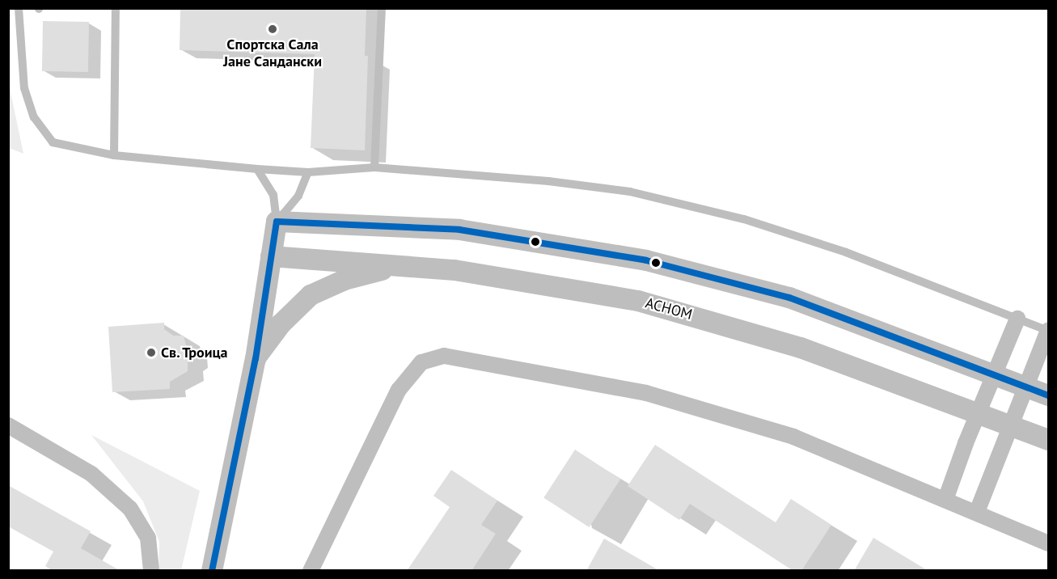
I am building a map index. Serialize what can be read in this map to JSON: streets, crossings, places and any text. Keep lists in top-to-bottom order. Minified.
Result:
{"streets":{"street":["АСНОМ"]},"places":["Спортска Сала Јане Сандански","Св. Троица"]}
